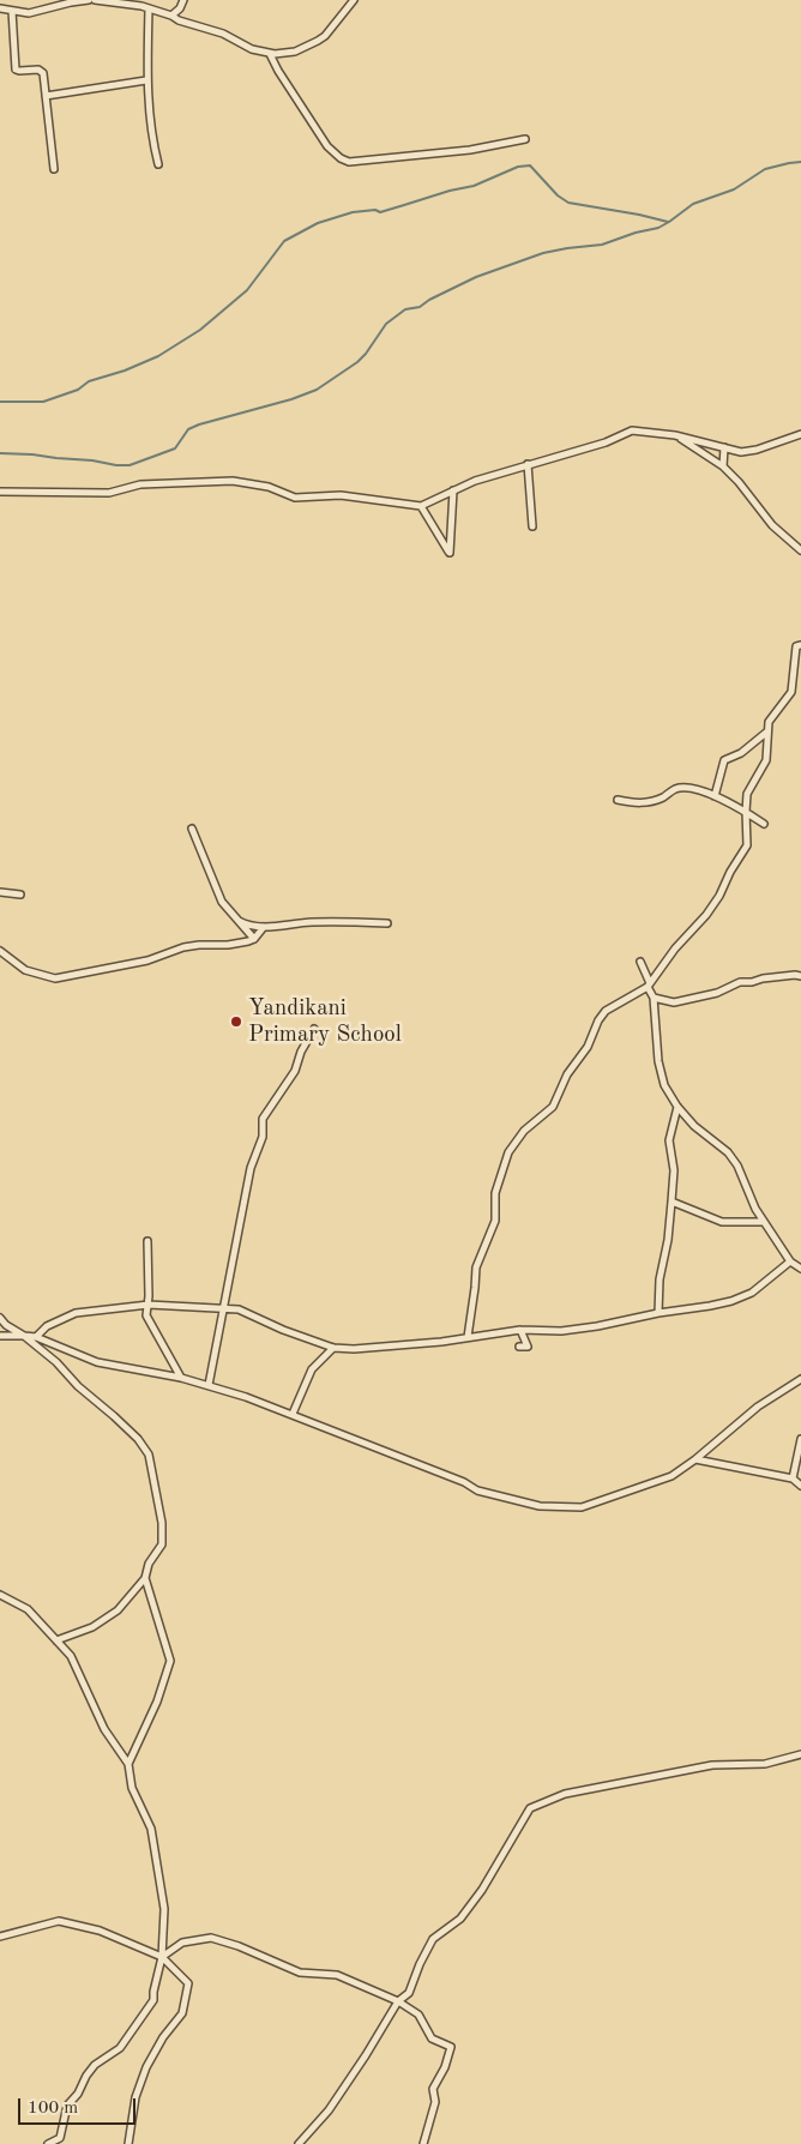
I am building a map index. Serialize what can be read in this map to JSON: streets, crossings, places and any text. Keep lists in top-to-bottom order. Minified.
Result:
{"places":["Yandikani Primary School"],"scale_bar":"100 m"}
